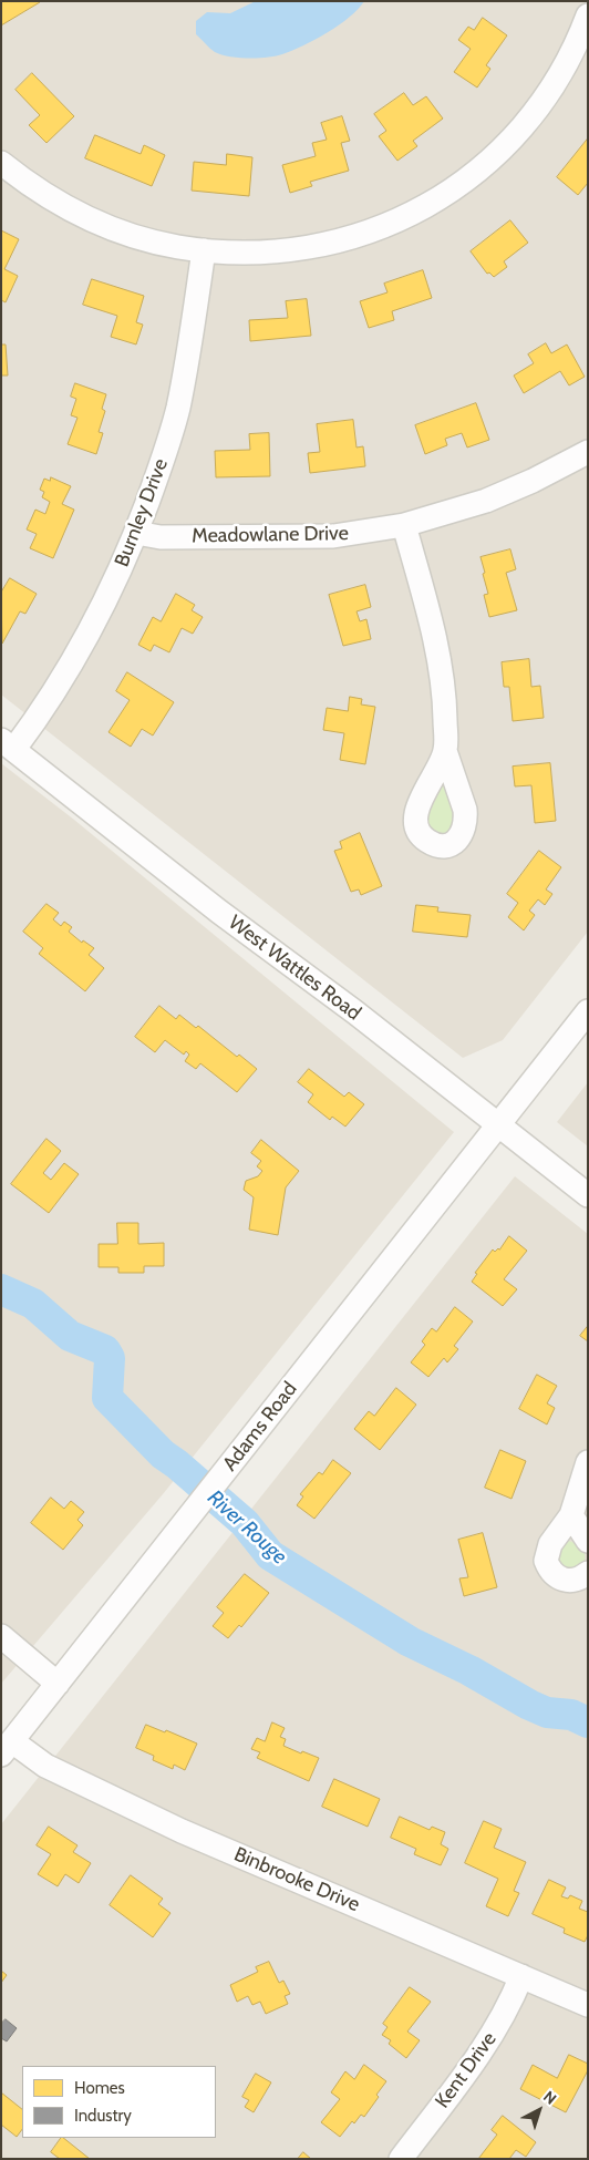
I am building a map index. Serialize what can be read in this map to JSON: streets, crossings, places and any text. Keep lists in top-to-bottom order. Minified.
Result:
{"streets":{"street":["Burnley Drive","Meadowlane Drive","West Wattles Road","Adams Road","Binbrooke Drive","Kent Drive"]},"crossings":[["Burnley Drive","Meadowlane Drive"],["Burnley Drive","West Wattles Road"],["West Wattles Road","Adams Road"],["Adams Road","Binbrooke Drive"],["Binbrooke Drive","Kent Drive"]],"water":["River Rouge"],"legend":["Homes","Industry"],"north":"top right"}
